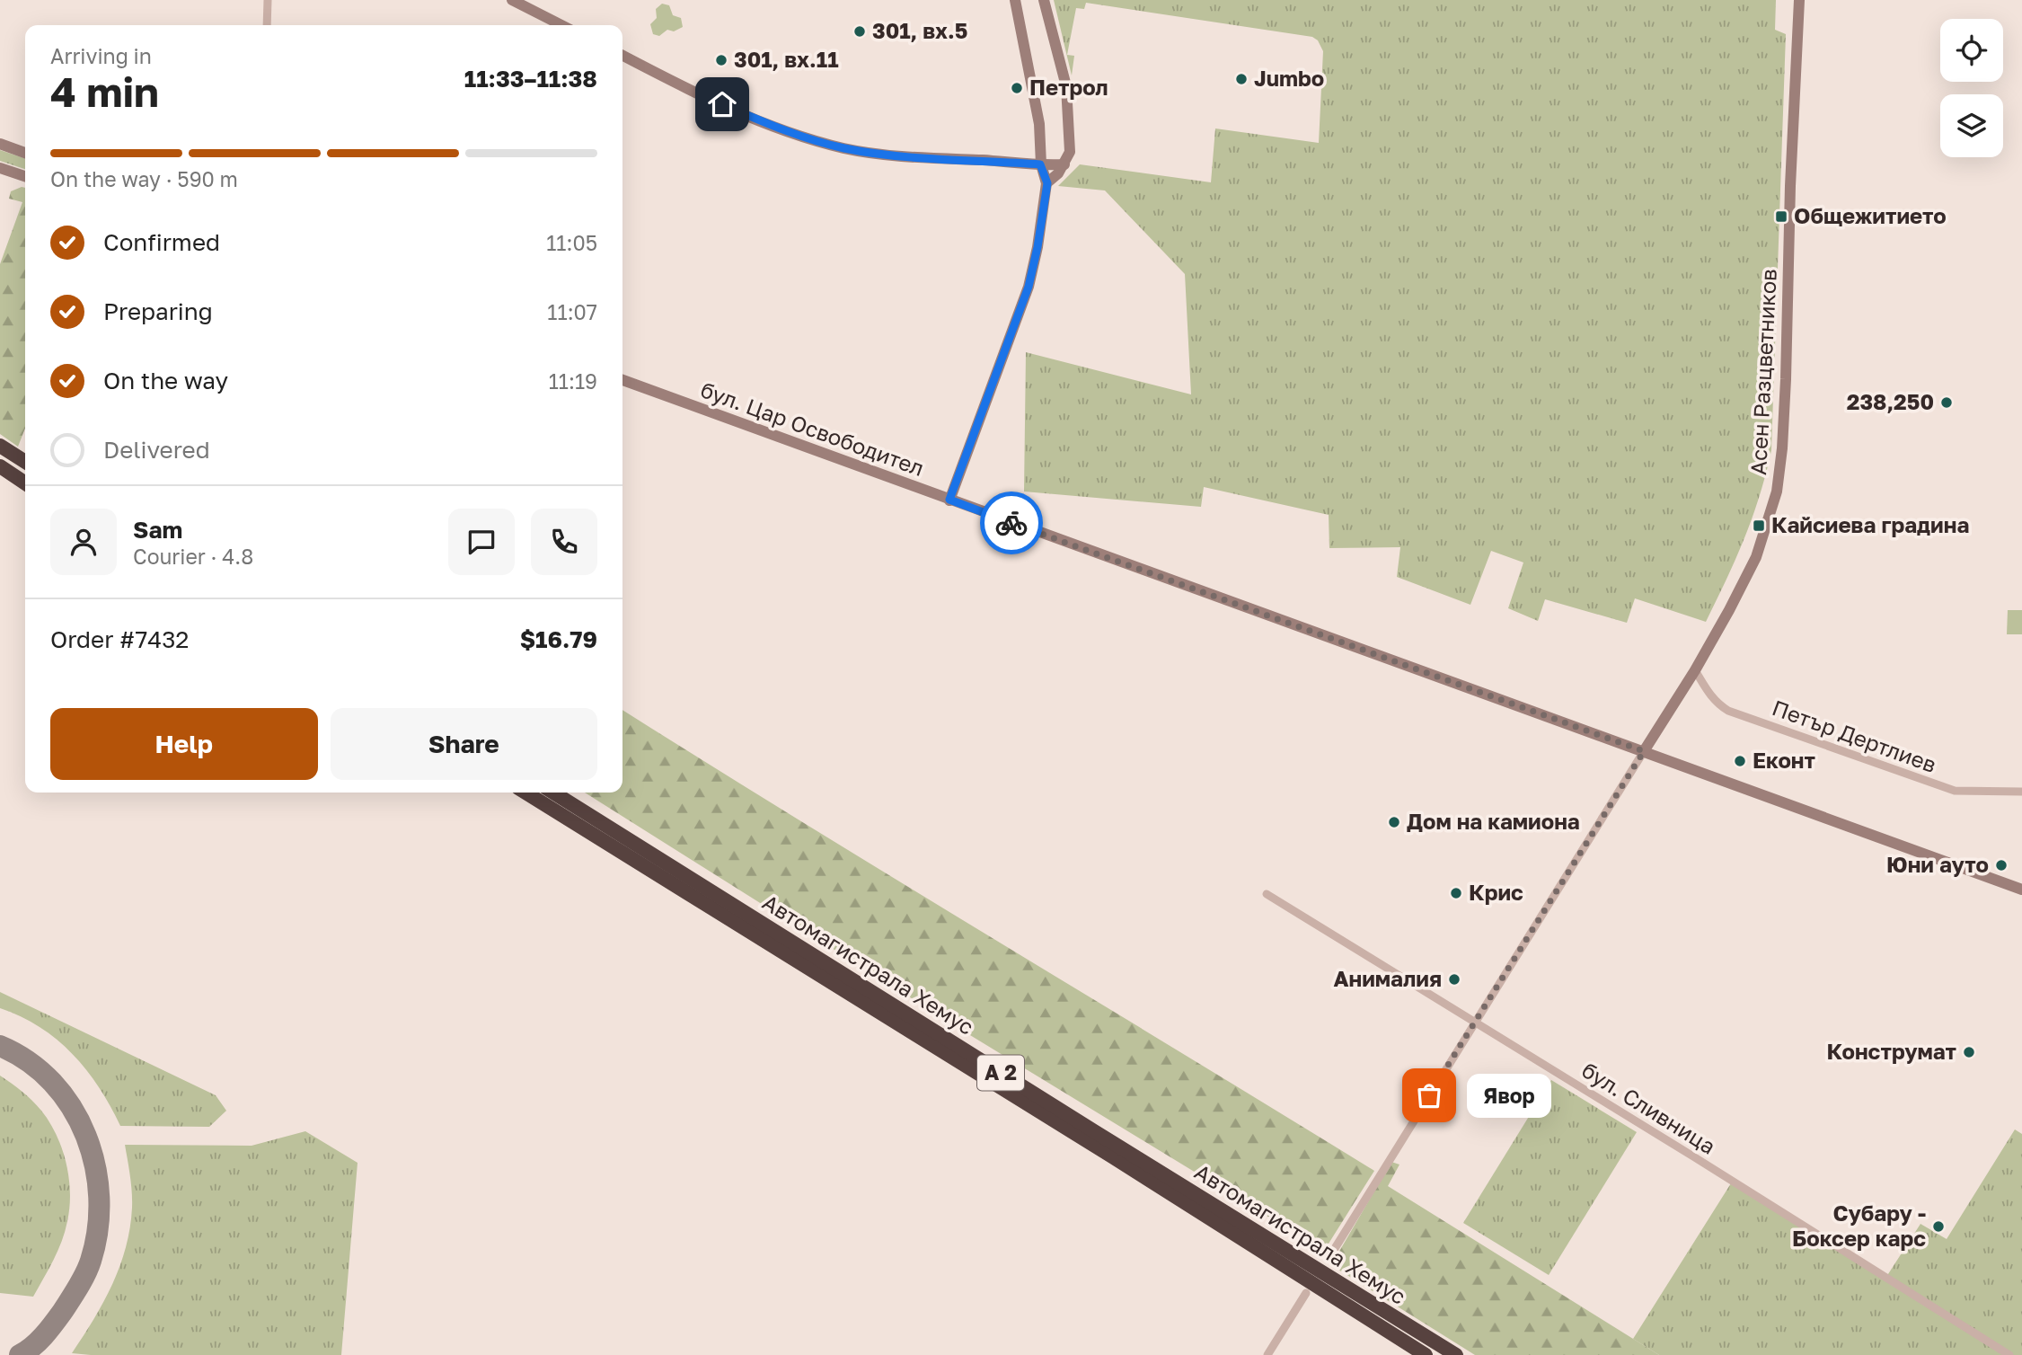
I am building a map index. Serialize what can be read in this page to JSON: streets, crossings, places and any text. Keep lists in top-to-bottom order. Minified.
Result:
{"streets":{"highway":["Автомагистрала Хемус","A 2"],"street":["Асен Разцветников","бул. Цар Освободител","Петър Дертлиев","бул. Сливница"]},"crossings":[["Асен Разцветников","бул. Цар Освободител"],["Асен Разцветников","Петър Дертлиев"]],"places":{"other":["301, вх.5","301, вх.11","Jumbo","Петрол","238,250","Еконт","Дом на камиона","Юни ауто","Крис","Анималия","Конструмат","Явор","Субару - Боксер карс"],"transit":["Общежитието","Кайсиева градина"]},"page":{"heading":["4 min","Arriving in","11:33–11:38"],"panel":["Sam","Courier · 4.8","Order #7432","$16.79"],"bar":"On the way · 590 m","list":[["Confirmed","11:05"],["Preparing","11:07"],["On the way","11:19"],"Delivered"],"buttons":["Help","Share"],"bubble":"Явор"}}
